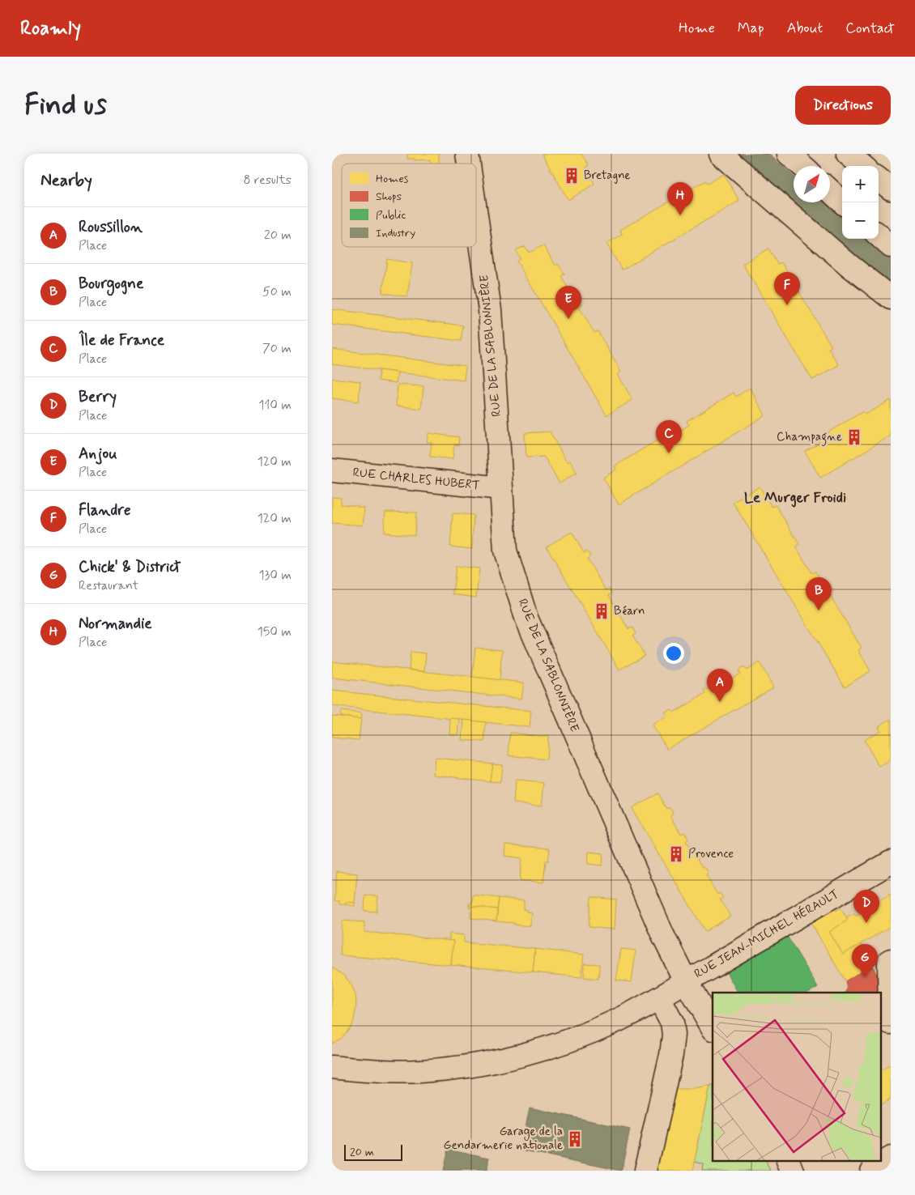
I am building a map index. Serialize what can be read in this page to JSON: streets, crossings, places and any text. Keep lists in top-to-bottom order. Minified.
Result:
{"streets":{"street":["RUE DE LA SABLONNIÈRE","RUE CHARLES HUBERT","RUE JEAN-MICHEL HÉRAULT"]},"crossings":[["RUE DE LA SABLONNIÈRE","RUE CHARLES HUBERT"],["RUE DE LA SABLONNIÈRE","RUE JEAN-MICHEL HÉRAULT"]],"districts":["Le Murger Froidi"],"places":{"building":["Bretagne","Champagne","Béarn","Provence","Garage de la Gendarmerie nationale"]},"legend":["Homes","Shops","Public","Industry"],"scale_bar":"20 m","north":"top right","page":{"header":"Roamly","nav":["Home","Map","About","Contact"],"buttons":"Directions","title":"Find us","heading":["Nearby","8 results"],"map_buttons":["+","−"],"pins":["H","F","E","C","B","A","D","G"],"list":[{"mark":"A","name":"Roussillon","note":"Place","value":"20 m"},{"mark":"B","name":"Bourgogne","note":"Place","value":"50 m"},{"mark":"C","name":"Île de France","note":"Place","value":"70 m"},{"mark":"D","name":"Berry","note":"Place","value":"110 m"},{"mark":"E","name":"Anjou","note":"Place","value":"120 m"},{"mark":"F","name":"Flandre","note":"Place","value":"120 m"},{"mark":"G","name":"Chick' & District","note":"Restaurant","value":"130 m"},{"mark":"H","name":"Normandie","note":"Place","value":"150 m"}],"scale":"20 m"}}
